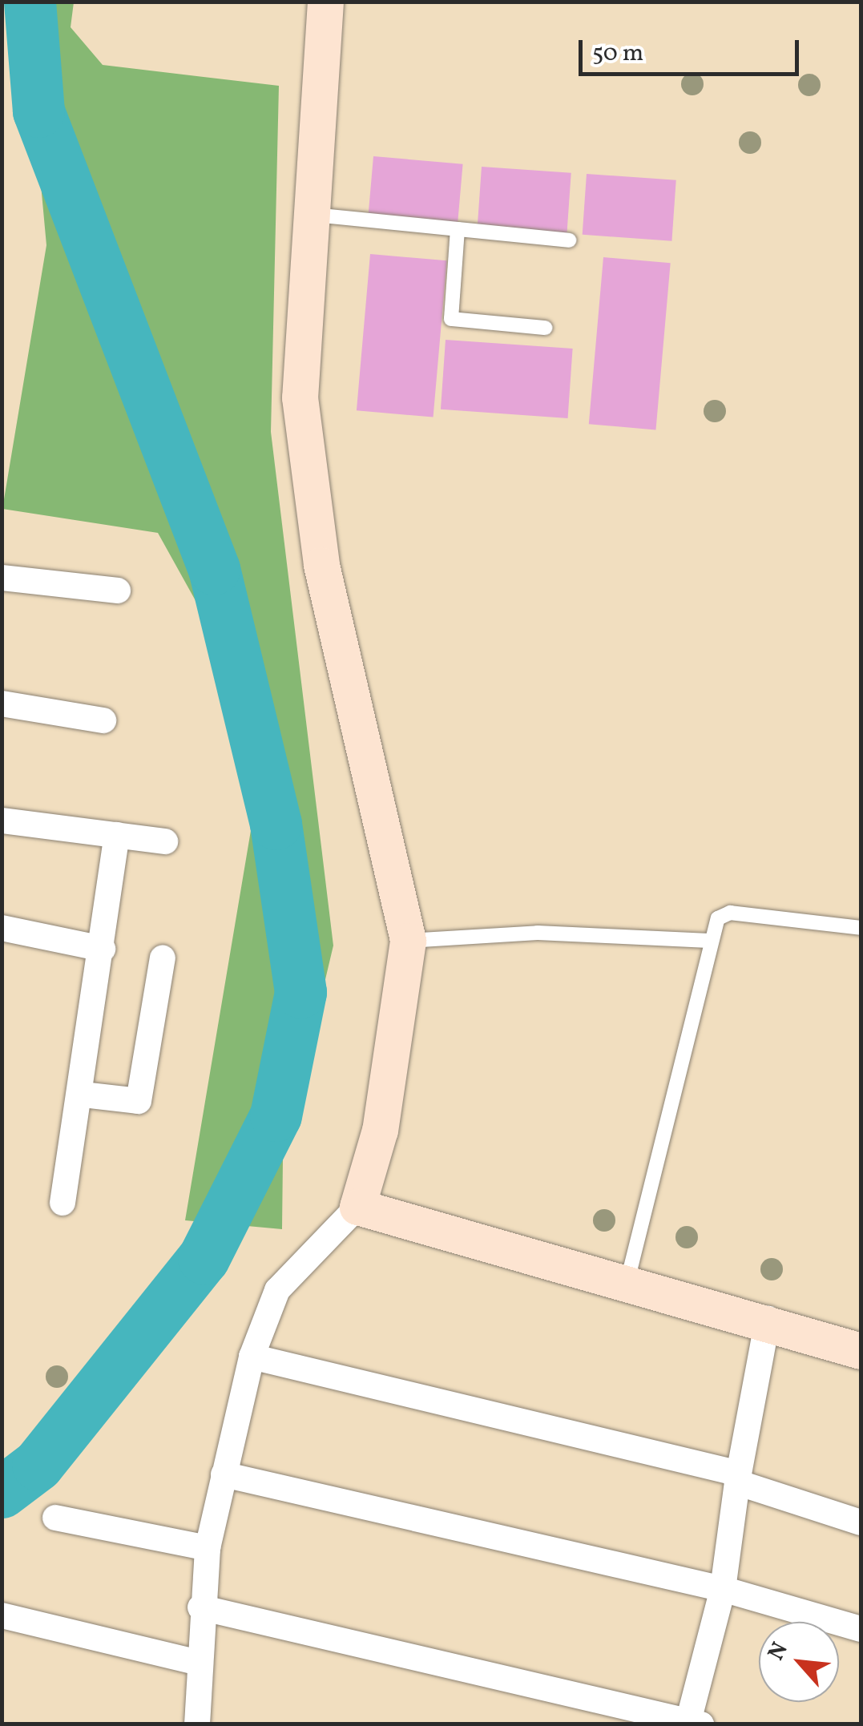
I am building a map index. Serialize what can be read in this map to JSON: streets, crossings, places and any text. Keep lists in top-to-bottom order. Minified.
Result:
{"scale_bar":"50 m","north":"top left"}
